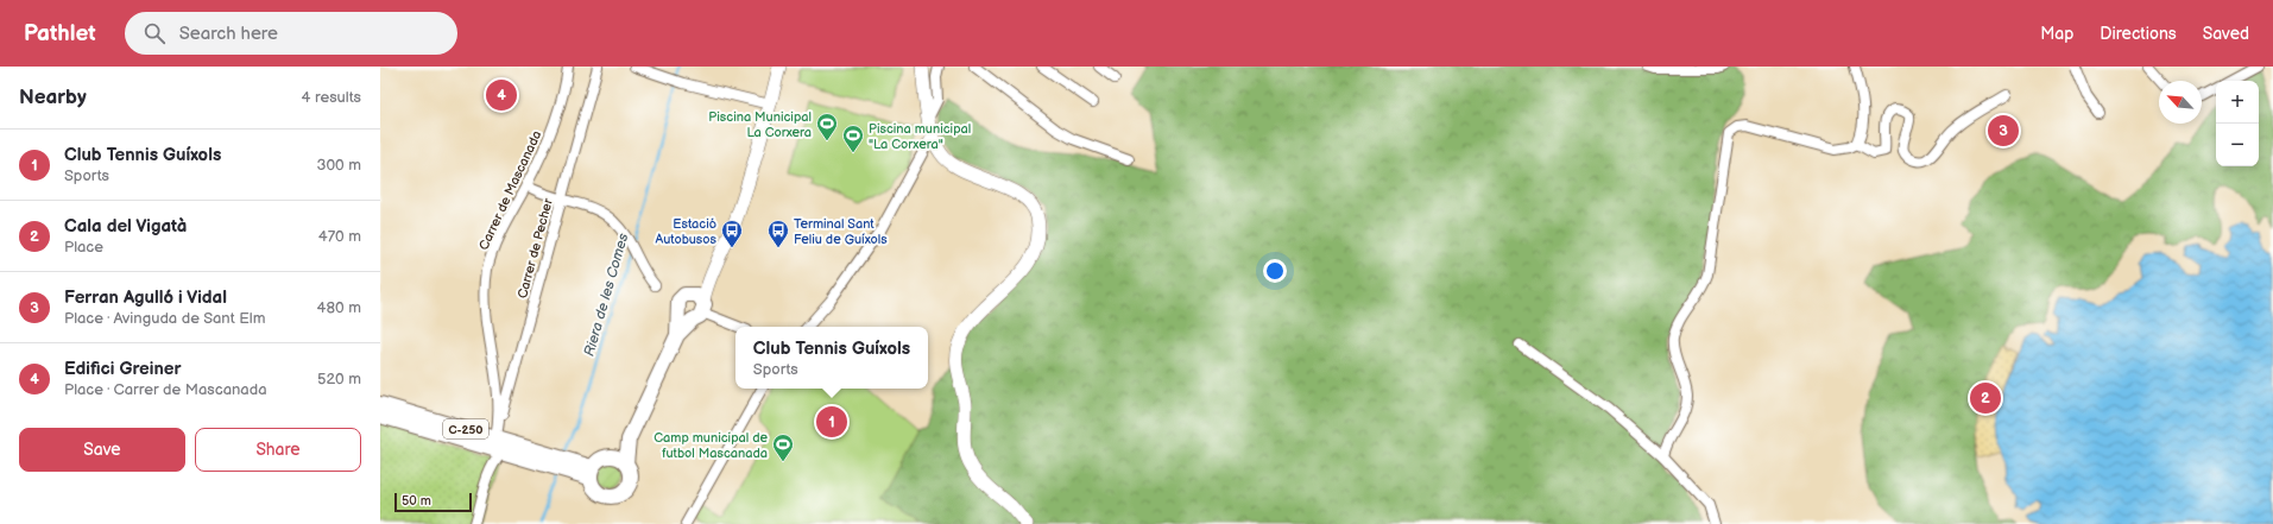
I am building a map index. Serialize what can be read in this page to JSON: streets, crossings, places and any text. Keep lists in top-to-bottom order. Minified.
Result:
{"streets":{"main road":["C-250"],"street":["Carrer de Mascanada","Carrer de Pecher"]},"crossings":[["Carrer de Mascanada","Carrer de Pecher"],["Carrer de Mascanada","C-250"],["Carrer de Pecher","C-250"]],"water":["Riera de les Comes"],"places":{"sports":["Piscina Municipal La Corxera","Piscina municipal \"La Corxera\"","Camp municipal de futbol Mascanada"],"bus stop":["Estació Autobusos","Terminal Sant Feliu de Guíxols"]},"scale_bar":"50 m","north":"top left","page":{"header":"Pathlet","search":"Search here","nav":["Map","Directions","Saved"],"heading":["Nearby","4 results"],"pins":["4","3","2","1"],"map_buttons":["+","−"],"list":[{"mark":"1","name":"Club Tennis Guíxols","note":"Sports","value":"300 m"},{"mark":"2","name":"Cala del Vigatà","note":"Place","value":"470 m"},{"mark":"3","name":"Ferran Agulló i Vidal","note":"Place · Avinguda de Sant Elm","value":"480 m"},{"mark":"4","name":"Edifici Greiner","note":"Place · Carrer de Mascanada","value":"520 m"}],"popup":["Club Tennis Guíxols","Sports"],"buttons":["Save","Share"],"scale":"50 m"}}
